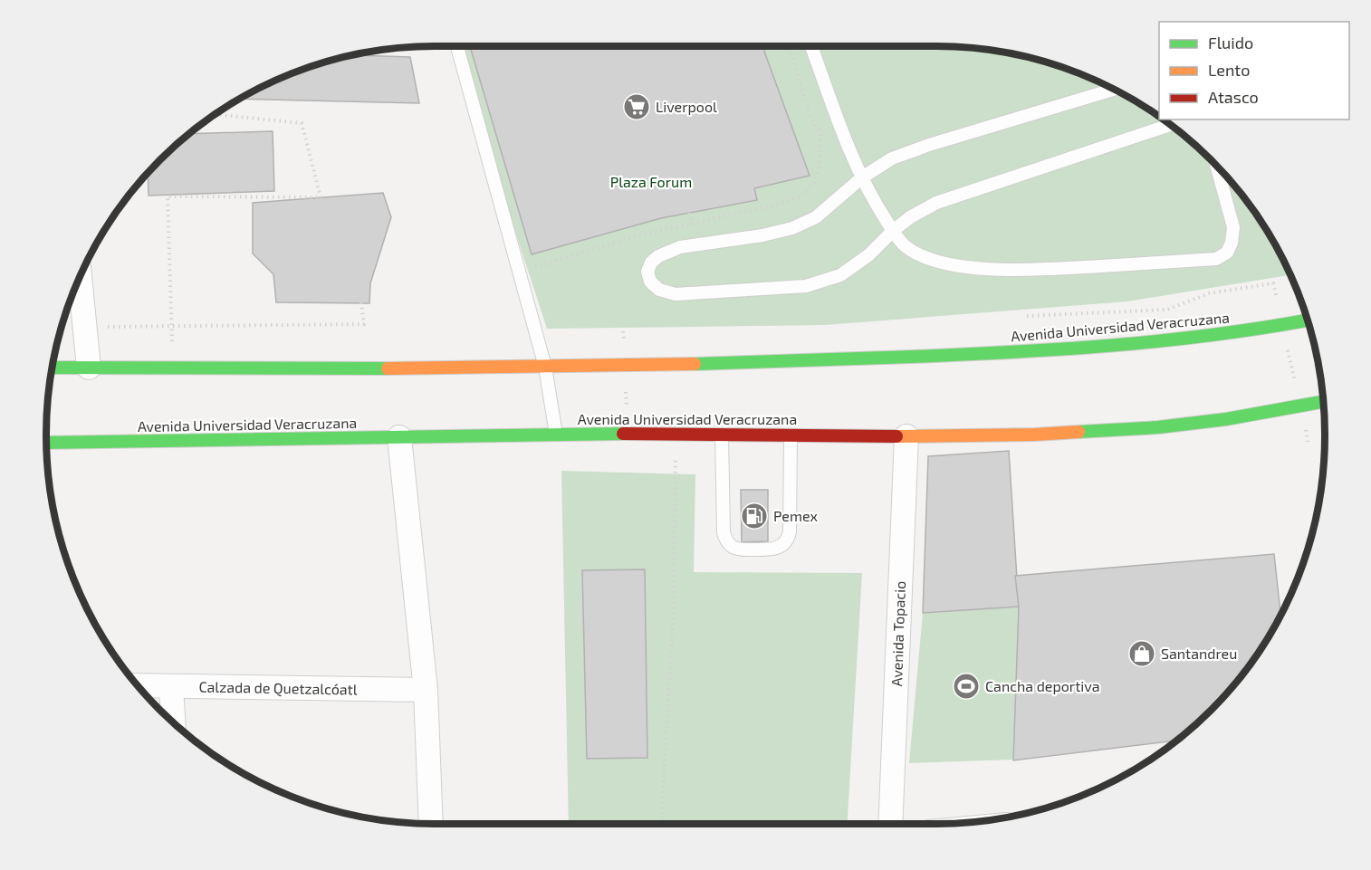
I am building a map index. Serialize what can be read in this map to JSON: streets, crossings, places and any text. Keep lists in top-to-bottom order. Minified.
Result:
{"streets":{"main road":["Avenida Universidad Veracruzana"],"street":["Avenida Topacio","Calzada de Quetzalcóatl"]},"crossings":[["Avenida Universidad Veracruzana","Avenida Topacio"]],"parks":["Plaza Forum"],"places":{"supermarket":["Liverpool"],"fuel station":["Pemex"],"shop":["Santandreu"],"sports":["Cancha deportiva"]},"legend":["Fluido","Lento","Atasco"]}
